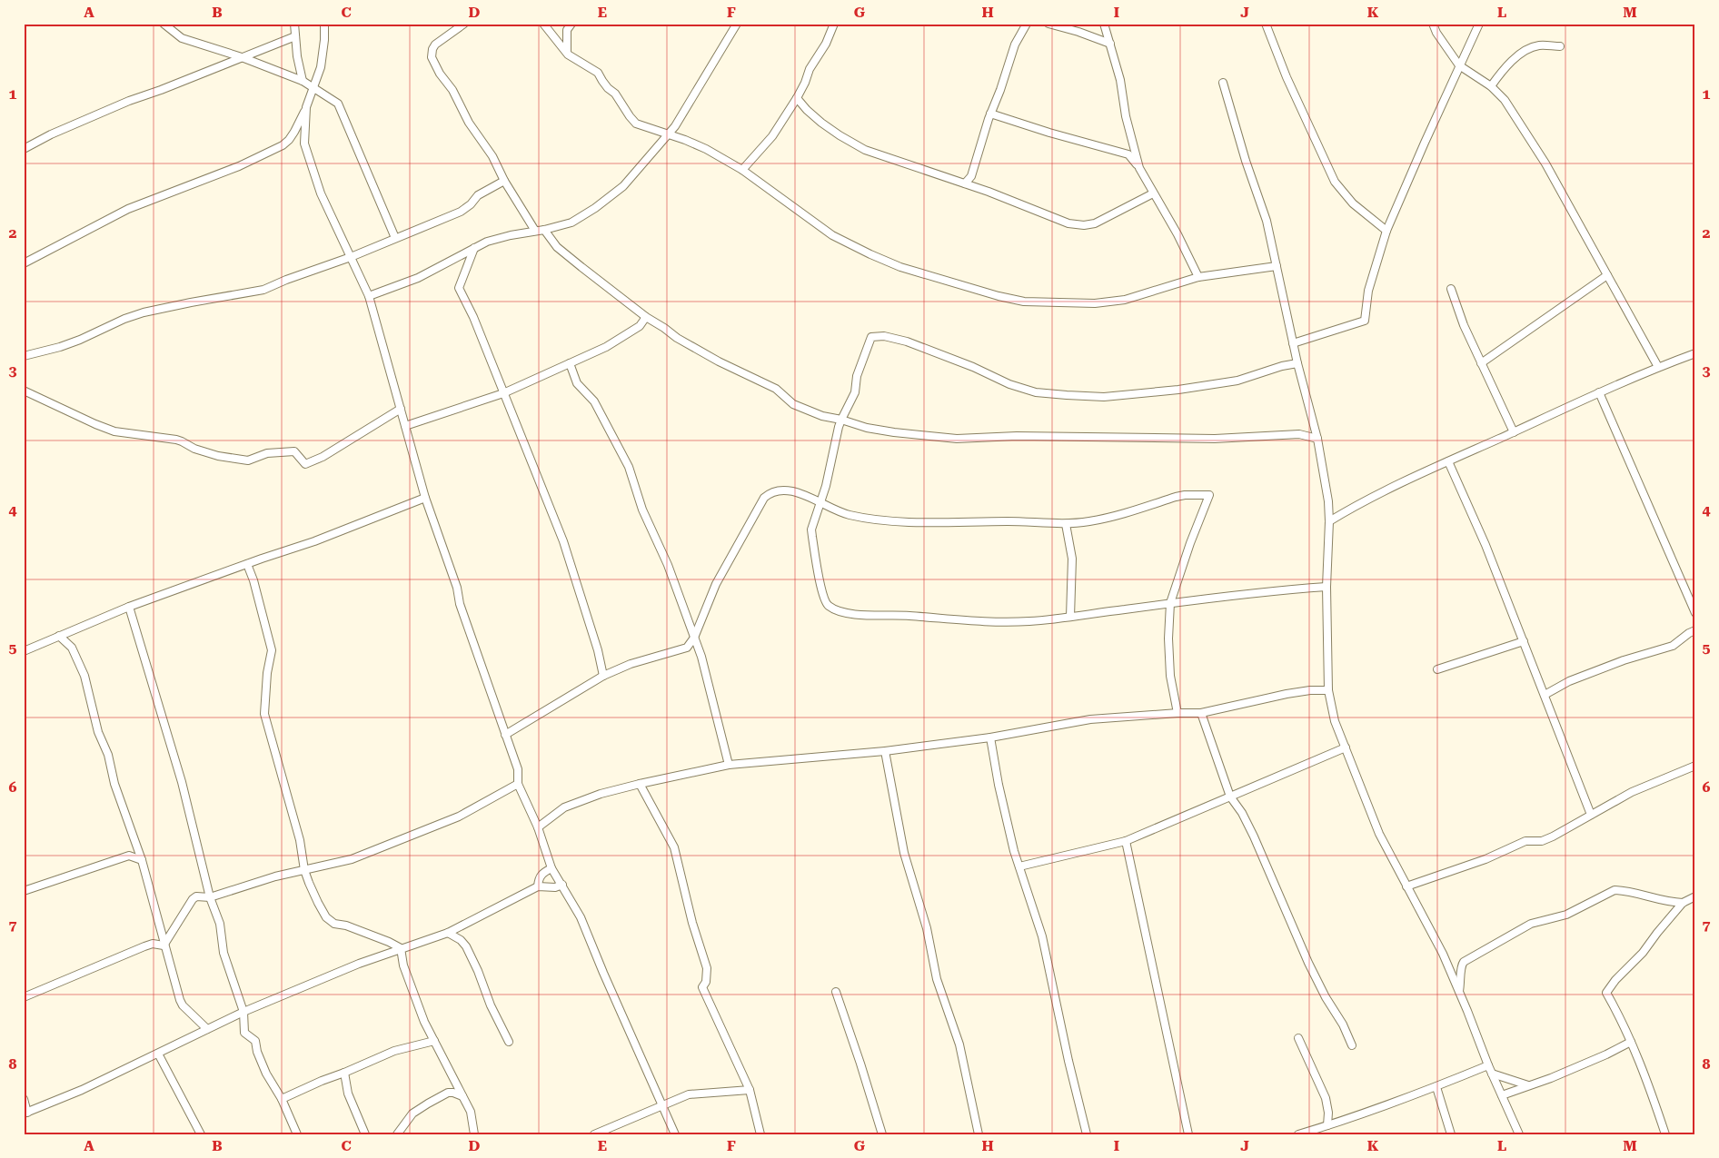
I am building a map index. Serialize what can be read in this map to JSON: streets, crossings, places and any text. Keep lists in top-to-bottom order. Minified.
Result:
{"grid":{"columns":["A","B","C","D","E","F","G","H","I","J","K","L","M"],"rows":["1","2","3","4","5","6","7","8"]}}
